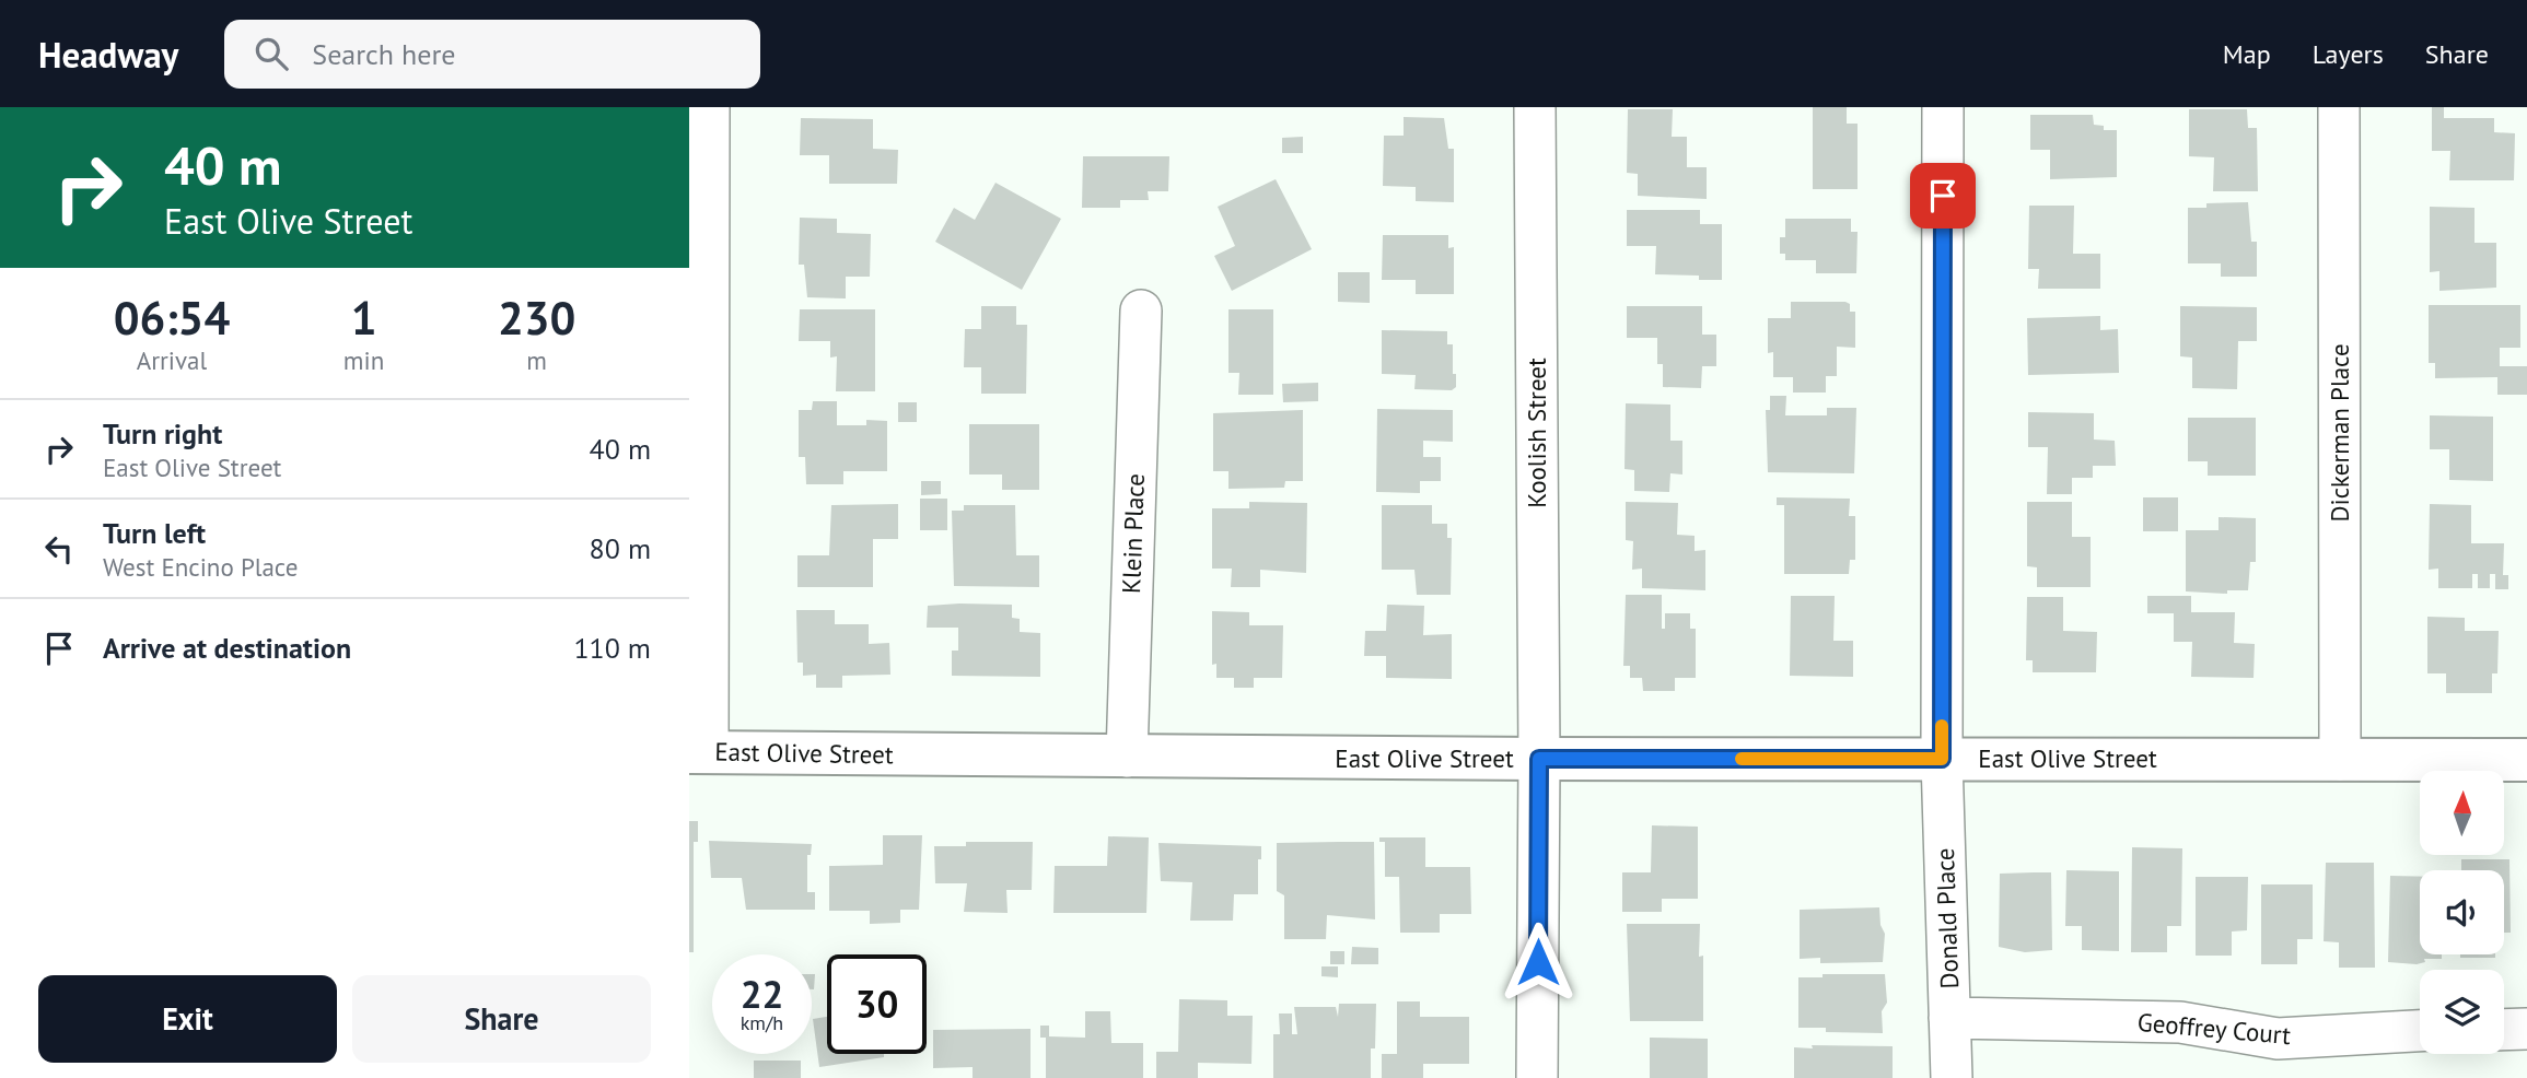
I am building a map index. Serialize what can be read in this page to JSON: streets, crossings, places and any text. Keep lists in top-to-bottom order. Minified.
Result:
{"streets":{"street":["Koolish Street","Dickerman Place","Klein Place","East Olive Street","Donald Place","Geoffrey Court"]},"crossings":[["Koolish Street","East Olive Street"],["Dickerman Place","East Olive Street"],["Klein Place","East Olive Street"],["East Olive Street","Donald Place"],["Donald Place","Geoffrey Court"]],"north":"top","page":{"header":"Headway","search":"Search here","nav":["Map","Layers","Share"],"turn":["40 m","East Olive Street"],"eta":["06:54","Arrival","1","min","230","m"],"list":[{"name":"Turn right","note":"East Olive Street","value":"40 m"},{"name":"Turn left","note":"West Encino Place","value":"80 m"},{"name":"Arrive at destination","value":"110 m"}],"speed":"22 km/h","limit":"30","buttons":["Exit","Share"]}}
